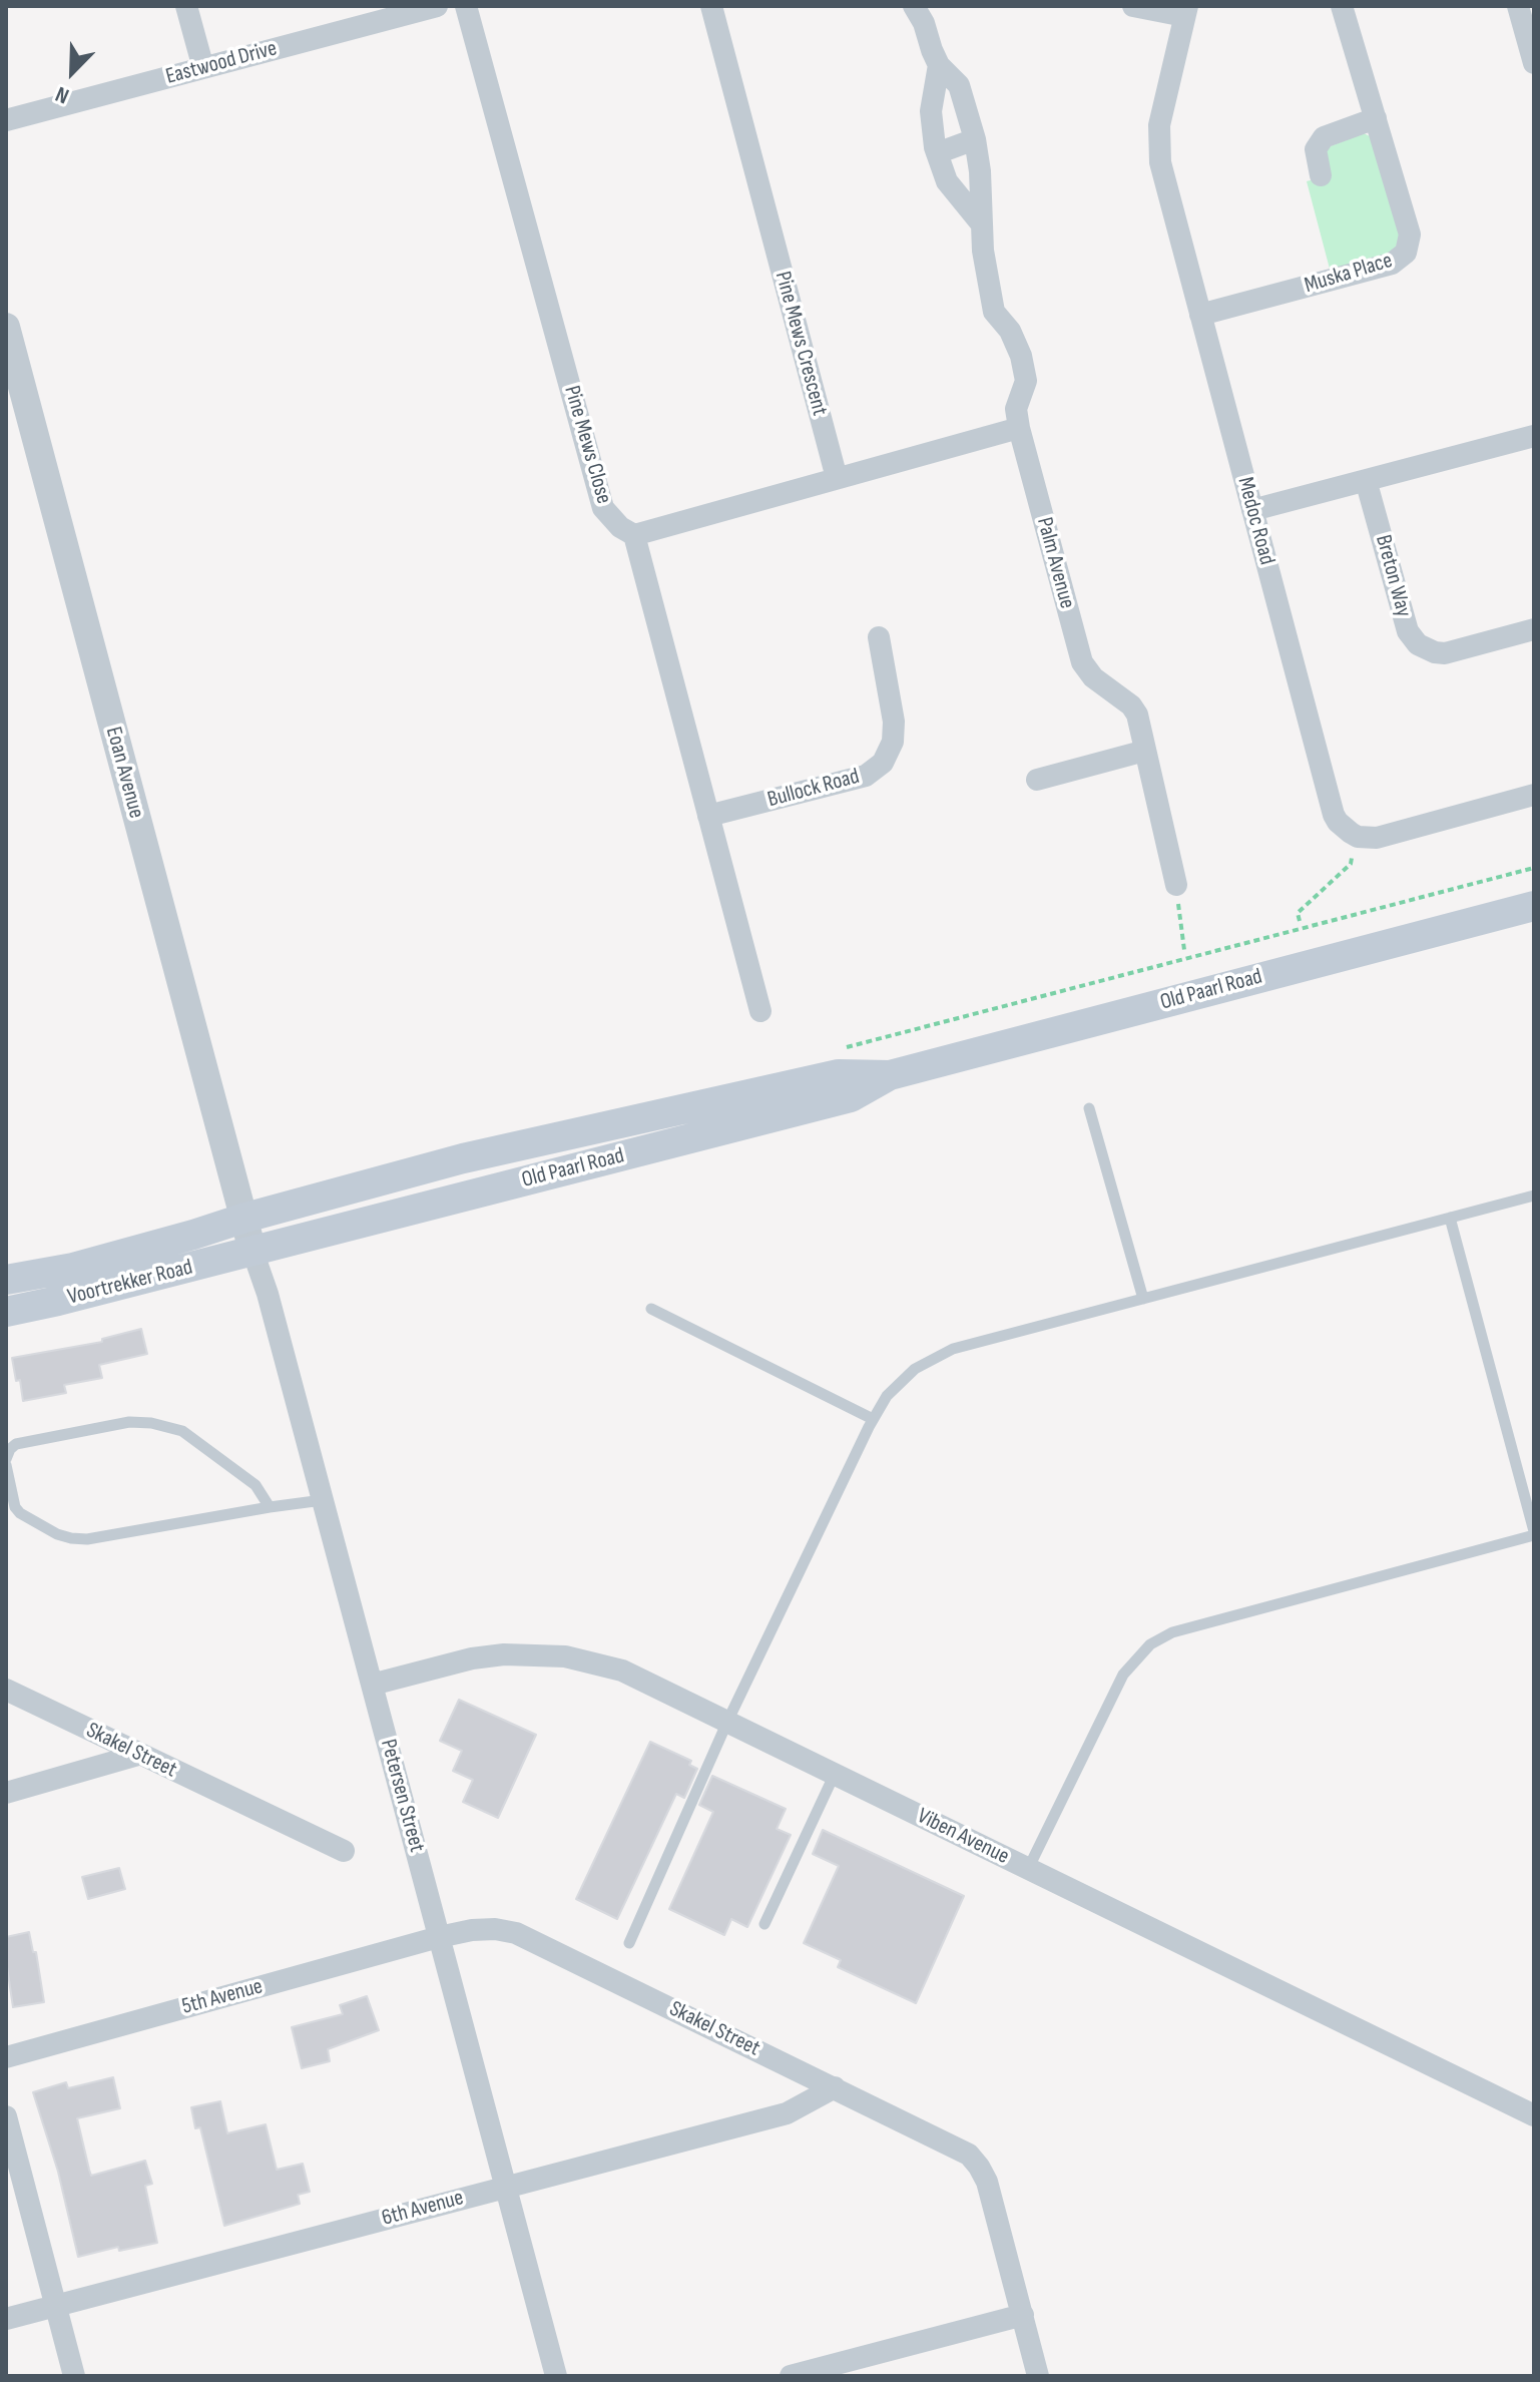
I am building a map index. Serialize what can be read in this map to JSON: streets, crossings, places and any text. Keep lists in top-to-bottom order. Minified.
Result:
{"streets":{"main road":["Old Paarl Road","Voortrekker Road"],"street":["Eastwood Drive","Muska Place","Pine Mews Crescent","Pine Mews Close","Medoc Road","Palm Avenue","Breton Way","Eoan Avenue","Bullock Road","Skakel Street","Petersen Street","Viben Avenue","5th Avenue","6th Avenue"]},"crossings":[["Muska Place","Medoc Road"],["Eoan Avenue","Old Paarl Road"],["Eoan Avenue","Voortrekker Road"],["Eoan Avenue","Petersen Street"],["Old Paarl Road","Voortrekker Road"],["Old Paarl Road","Petersen Street"],["Voortrekker Road","Petersen Street"],["Skakel Street","Petersen Street"],["Skakel Street","5th Avenue"],["Skakel Street","6th Avenue"],["Petersen Street","Viben Avenue"],["Petersen Street","5th Avenue"],["Petersen Street","6th Avenue"]],"north":"bottom left"}
